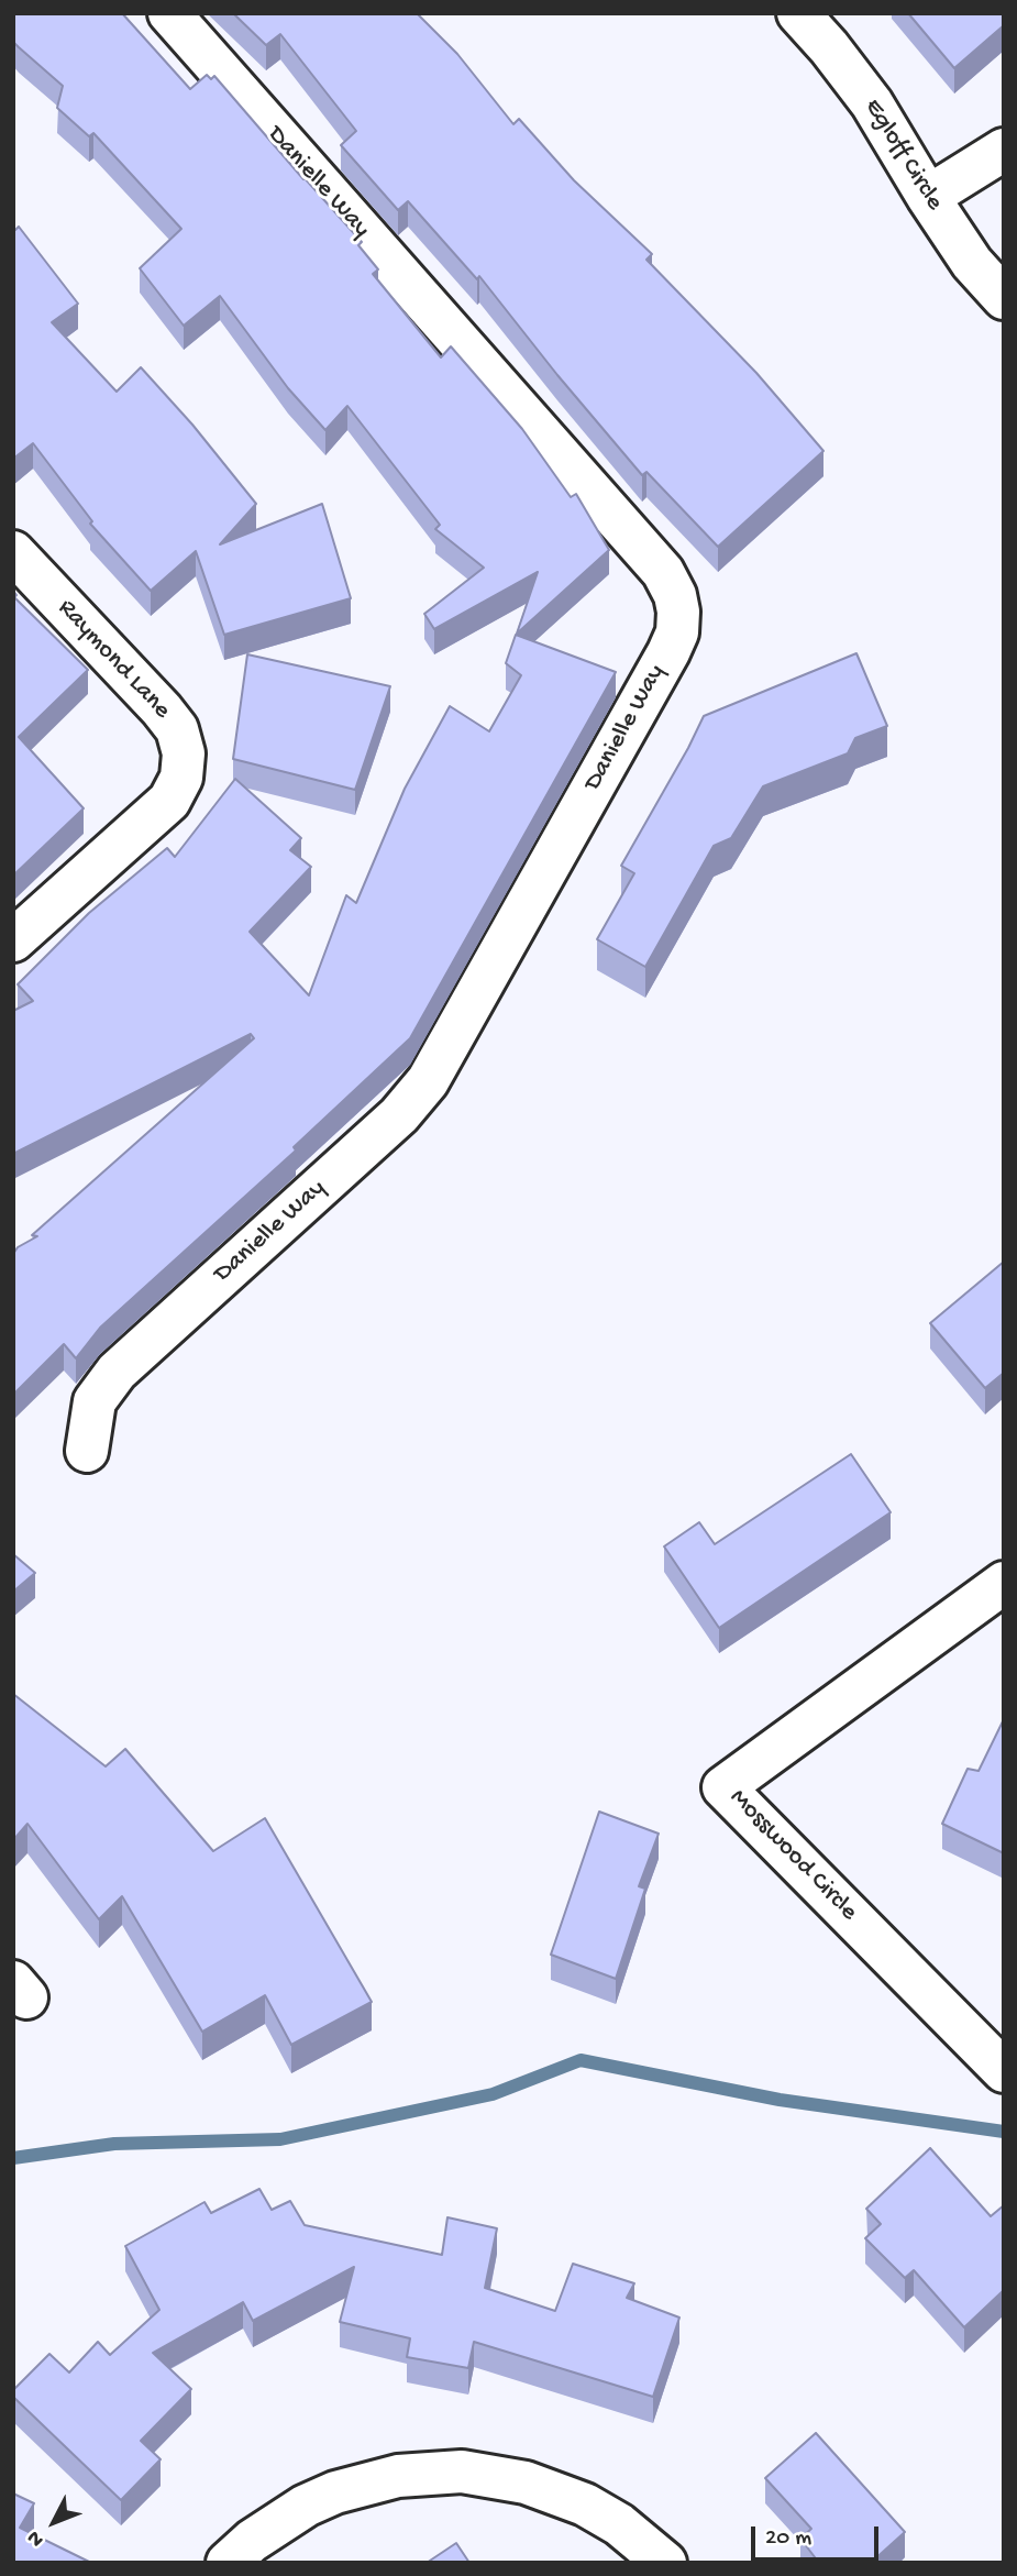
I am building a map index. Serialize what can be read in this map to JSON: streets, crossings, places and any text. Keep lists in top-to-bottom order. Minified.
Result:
{"streets":{"street":["Egloff Circle","Danielle Way","Raymond Lane","Mosswood Circle"]},"scale_bar":"20 m","north":"bottom left"}
